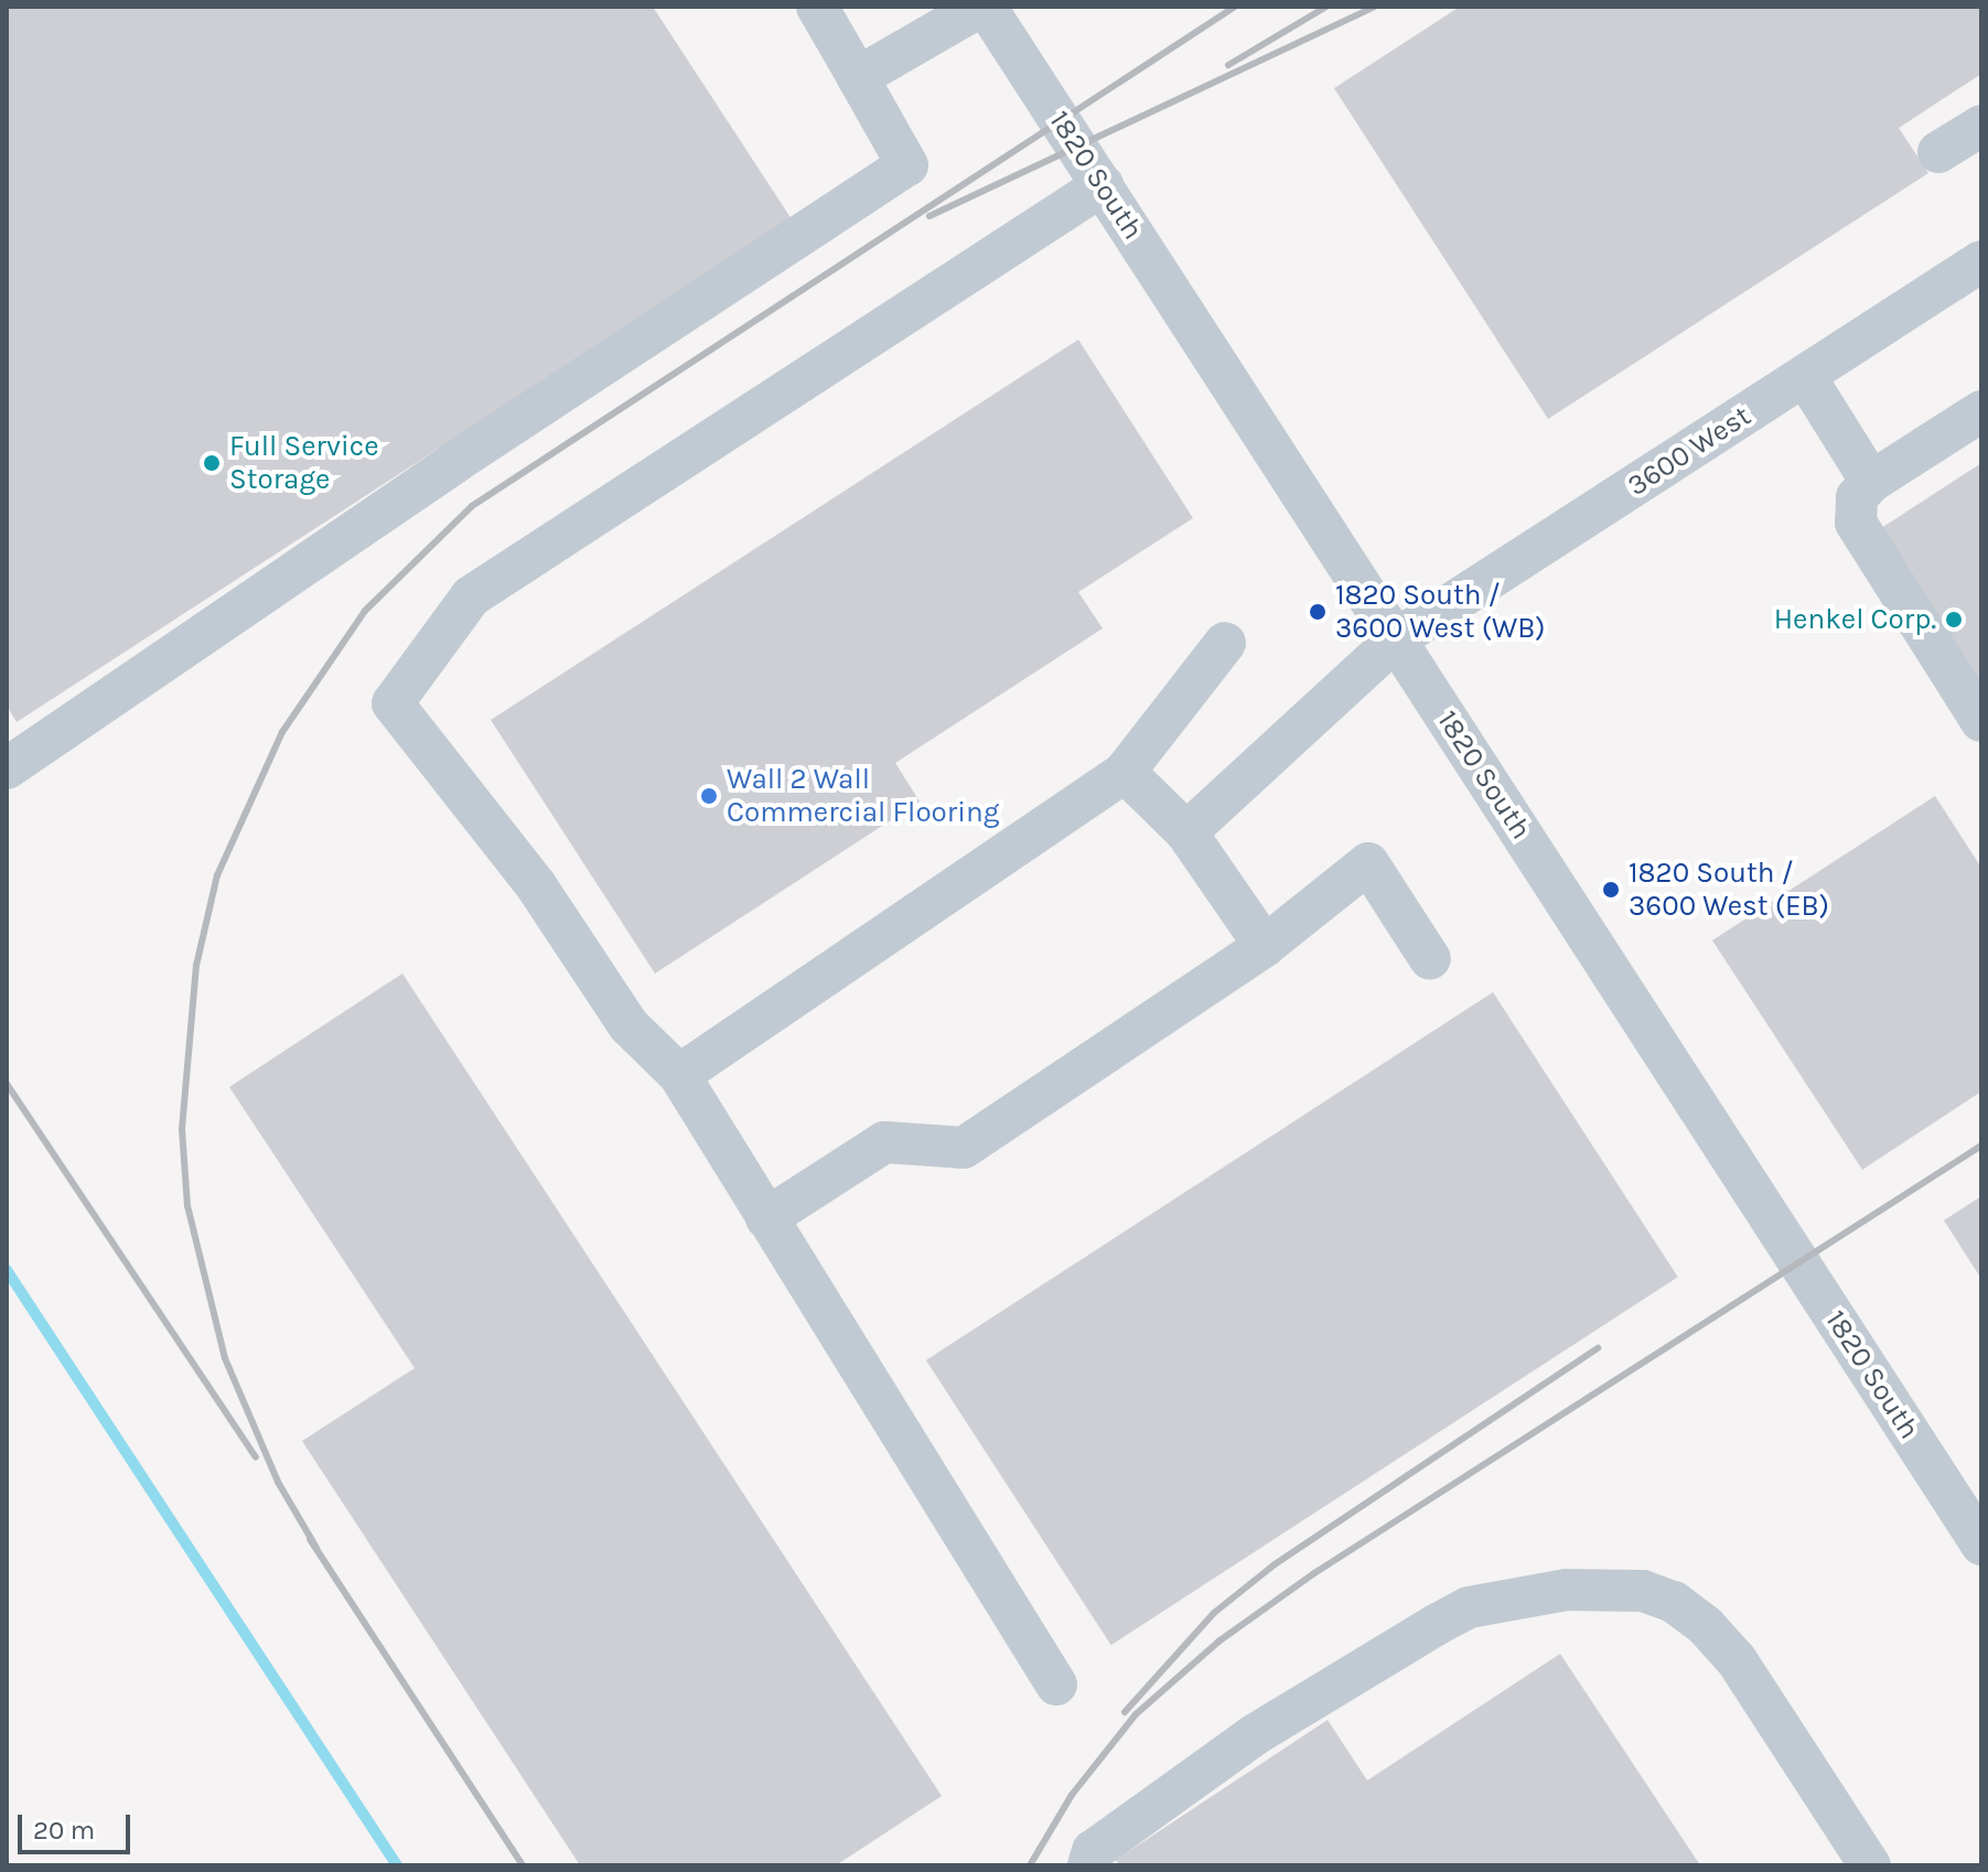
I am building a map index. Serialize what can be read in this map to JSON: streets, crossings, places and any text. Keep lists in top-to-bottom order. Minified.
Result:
{"streets":{"street":["1820 South","3600 West"]},"crossings":[["1820 South","3600 West"]],"places":["Full Service Storage","1820 South / 3600 West (WB)","Henkel Corp.","Wall 2 Wall Commercial Flooring","1820 South / 3600 West (EB)"],"scale_bar":"20 m"}
